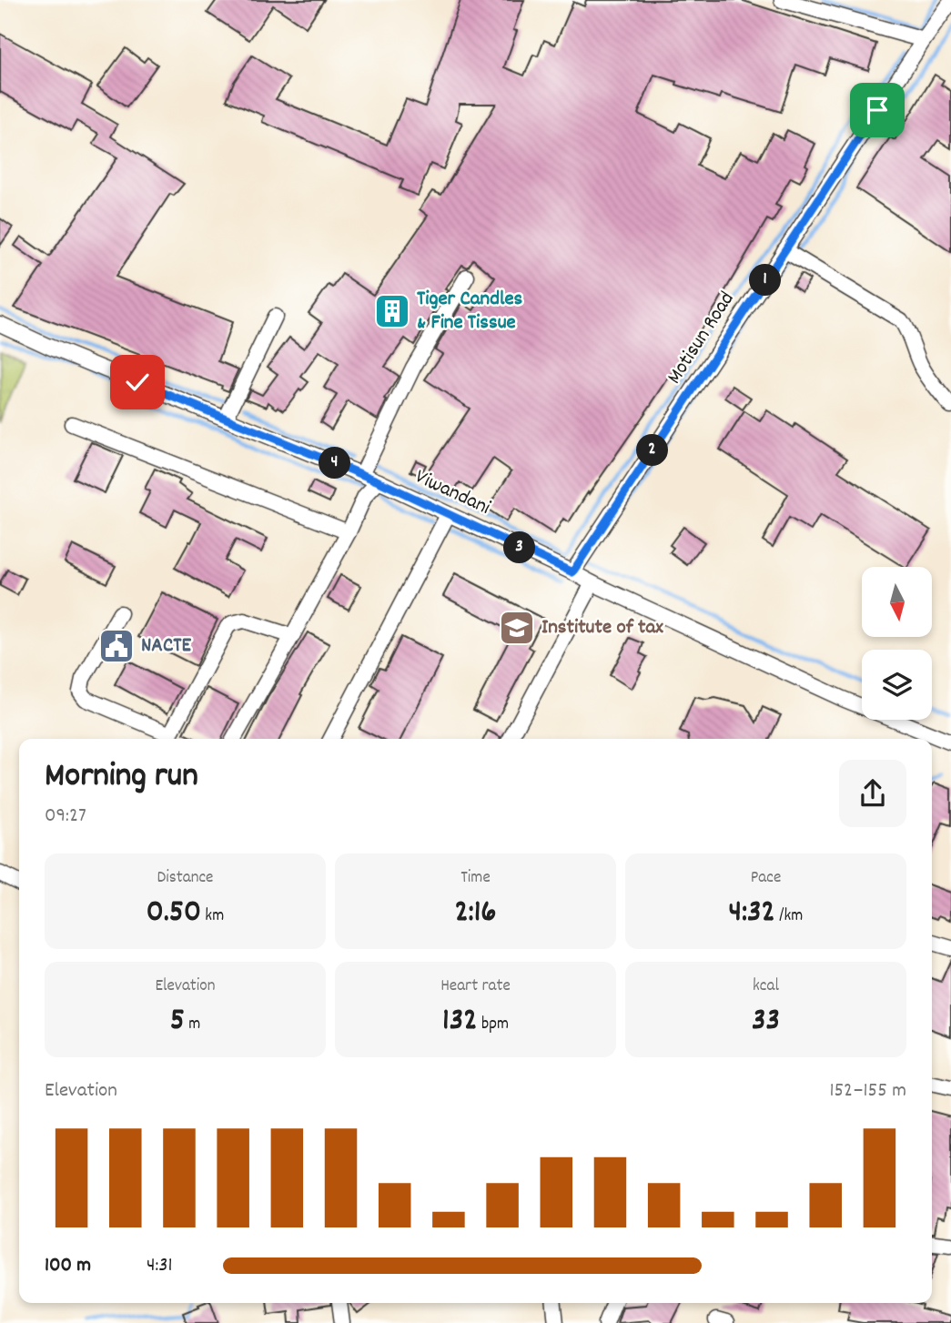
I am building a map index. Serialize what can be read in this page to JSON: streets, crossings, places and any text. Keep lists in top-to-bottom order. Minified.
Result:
{"streets":{"street":["Motisun Road","Viwandani"]},"crossings":[["Motisun Road","Viwandani"]],"places":{"building":["Tiger Candles & Fine Tissue"],"school or university":["Institute of tax"],"public building":["NACTE"]},"north":"bottom","page":{"pins":["1","2","4","3"],"heading":["Morning run","09:27"],"stats":[["Distance","0.50 km"],["Time","2:16"],["Pace","4:32 /km"],["Elevation","5 m"],["Heart rate","132 bpm"],["kcal","33"]],"chart":["Elevation","152–155 m"],"list":[{"name":"100 m","note":"4:31"}]}}
